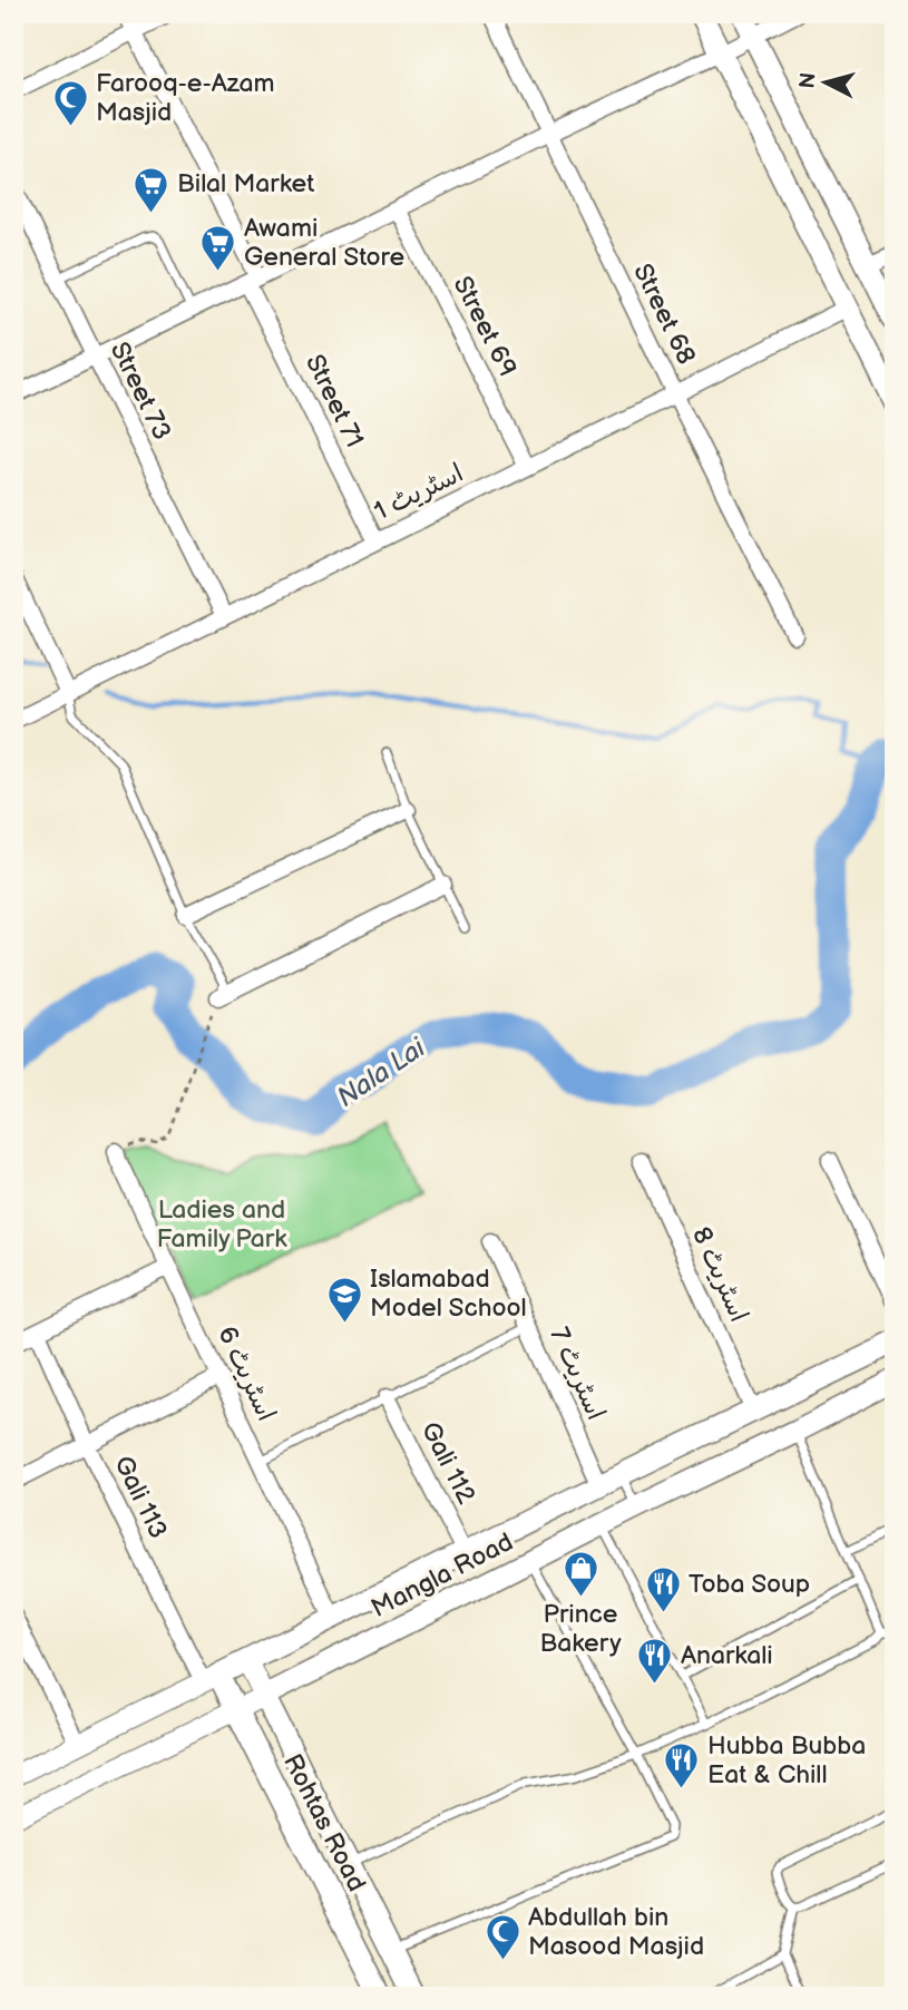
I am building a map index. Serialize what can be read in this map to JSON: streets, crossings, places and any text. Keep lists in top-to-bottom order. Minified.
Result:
{"streets":{"main road":["Mangla Road","Rohtas Road"],"street":["Street 68","Street 69","Street 73","Street 71","اسٹریٹ 1","اسٹریٹ 8","اسٹریٹ 6","اسٹریٹ 7","Gali 112","Gali 113"]},"crossings":[["Street 68","اسٹریٹ 1"],["Street 69","اسٹریٹ 1"],["Street 73","اسٹریٹ 1"],["Street 71","اسٹریٹ 1"],["اسٹریٹ 8","Mangla Road"],["اسٹریٹ 6","Mangla Road"],["اسٹریٹ 7","Mangla Road"],["Gali 112","Mangla Road"],["Gali 113","Mangla Road"],["Gali 113","Rohtas Road"],["Mangla Road","Rohtas Road"]],"water":["Nala Lai"],"parks":["Ladies and Family Park"],"places":{"mosque":["Farooq-e-Azam Masjid","Abdullah bin Masood Masjid"],"supermarket":["Bilal Market","Awami General Store"],"school or university":["Islamabad Model School"],"shop":["Prince Bakery"],"restaurant":["Toba Soup","Anarkali","Hubba Bubba Eat & Chill"]},"north":"left"}
